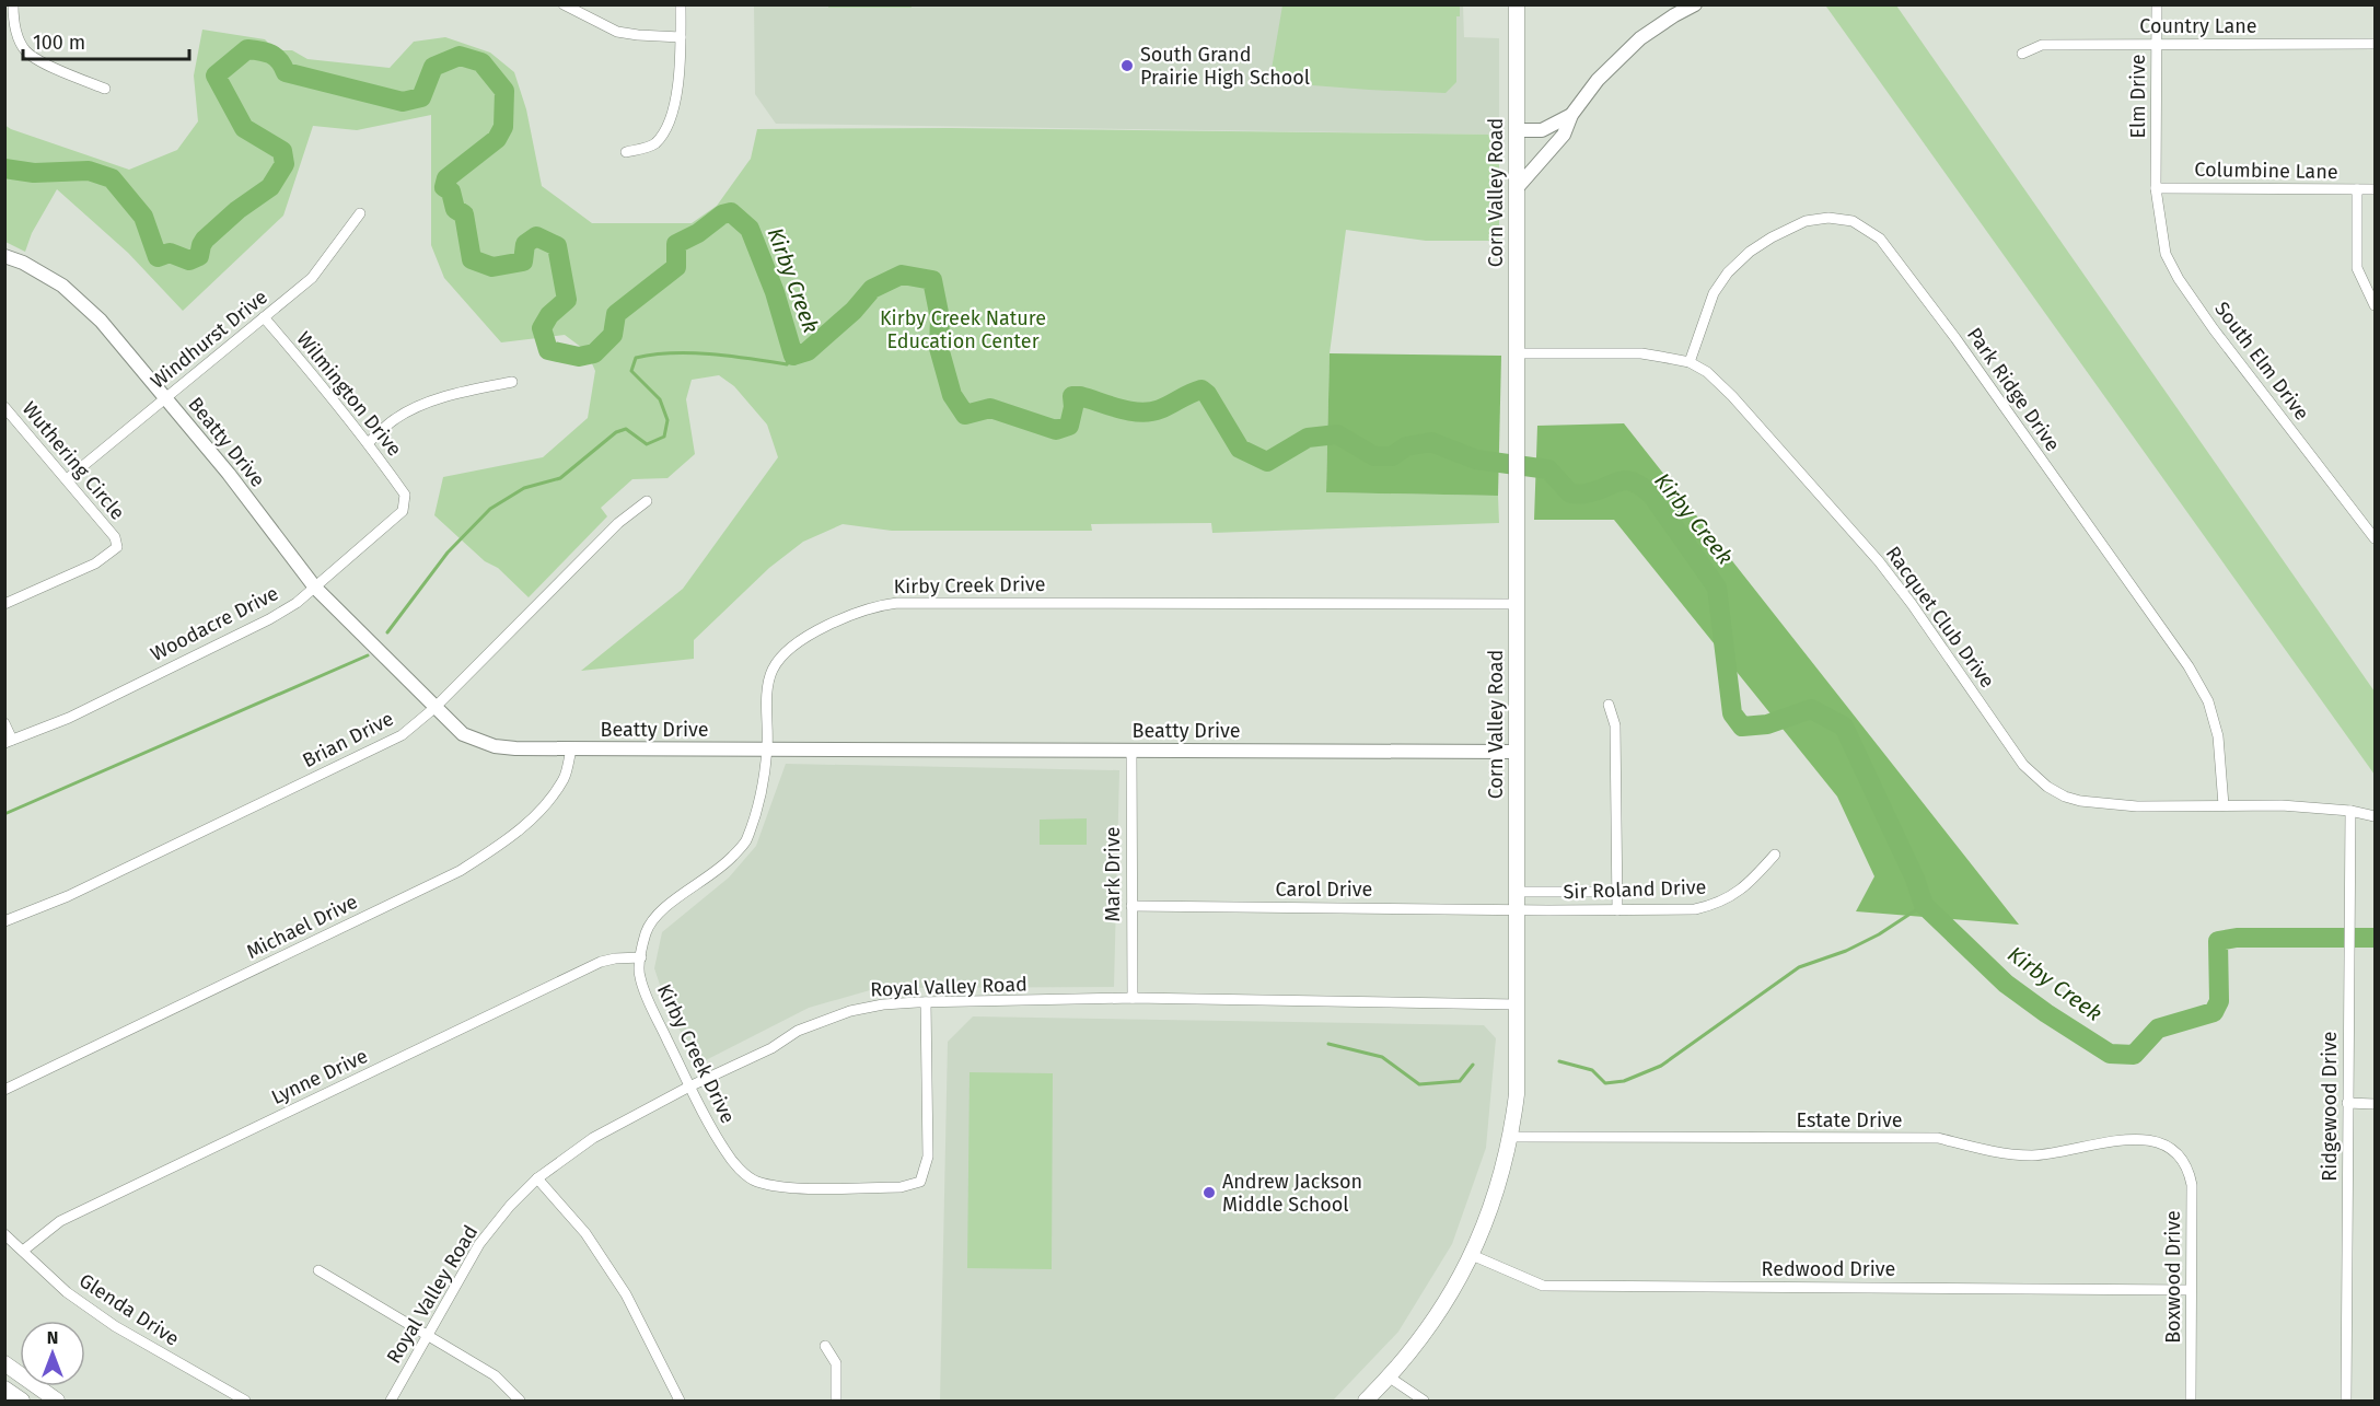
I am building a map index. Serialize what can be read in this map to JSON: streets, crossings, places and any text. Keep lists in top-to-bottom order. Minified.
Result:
{"streets":{"main road":["Corn Valley Road"],"street":["Country Lane","Elm Drive","Columbine Lane","Windhurst Drive","South Elm Drive","Park Ridge Drive","Wilmington Drive","Beatty Drive","Wuthering Circle","Kirby Creek Drive","Racquet Club Drive","Woodacre Drive","Brian Drive","Mark Drive","Carol Drive","Sir Roland Drive","Michael Drive","Royal Valley Road","Lynne Drive","Ridgewood Drive","Estate Drive","Redwood Drive","Boxwood Drive","Glenda Drive"]},"crossings":[["Country Lane","Elm Drive"],["Elm Drive","Columbine Lane"],["Elm Drive","South Elm Drive"],["Columbine Lane","South Elm Drive"],["Corn Valley Road","Beatty Drive"],["Corn Valley Road","Kirby Creek Drive"],["Corn Valley Road","Racquet Club Drive"],["Corn Valley Road","Carol Drive"],["Corn Valley Road","Sir Roland Drive"],["Corn Valley Road","Royal Valley Road"],["Corn Valley Road","Estate Drive"],["Corn Valley Road","Redwood Drive"],["Windhurst Drive","Wilmington Drive"],["Windhurst Drive","Beatty Drive"],["Windhurst Drive","Wuthering Circle"],["Park Ridge Drive","Racquet Club Drive"],["Wilmington Drive","Woodacre Drive"],["Beatty Drive","Kirby Creek Drive"],["Beatty Drive","Woodacre Drive"],["Beatty Drive","Brian Drive"],["Beatty Drive","Mark Drive"],["Beatty Drive","Michael Drive"],["Kirby Creek Drive","Royal Valley Road"],["Kirby Creek Drive","Lynne Drive"],["Racquet Club Drive","Ridgewood Drive"],["Mark Drive","Carol Drive"],["Mark Drive","Royal Valley Road"],["Carol Drive","Sir Roland Drive"],["Lynne Drive","Glenda Drive"],["Estate Drive","Boxwood Drive"],["Redwood Drive","Boxwood Drive"]],"water":["Kirby Creek"],"parks":["Kirby Creek Nature Education Center"],"places":["South Grand Prairie High School","Andrew Jackson Middle School"],"scale_bar":"100 m","north":"top"}
